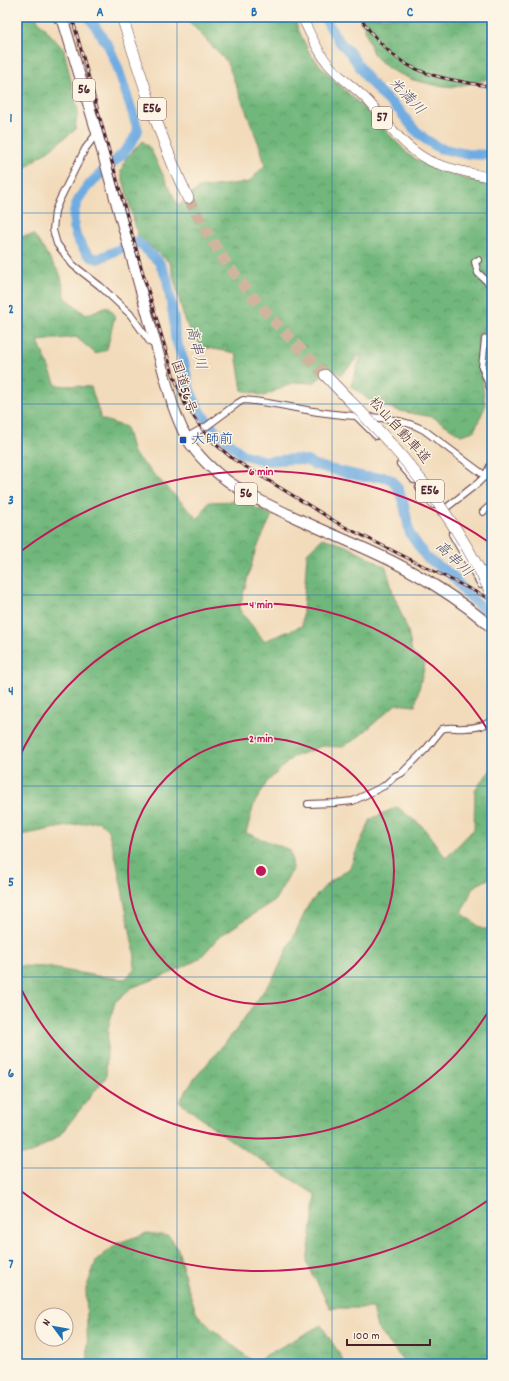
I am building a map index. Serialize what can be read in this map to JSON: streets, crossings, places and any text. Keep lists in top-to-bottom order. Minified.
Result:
{"streets":{"highway":["56","E56","国道56号","松山自動車道"],"main road":["57"]},"water":["光満川","高串川"],"places":{"transit":["大師前"]},"scale_bar":"100 m","north":"top left","grid":{"columns":["A","B","C"],"rows":["1","2","3","4","5","6","7"]},"rings":["6 min","4 min","2 min"]}
